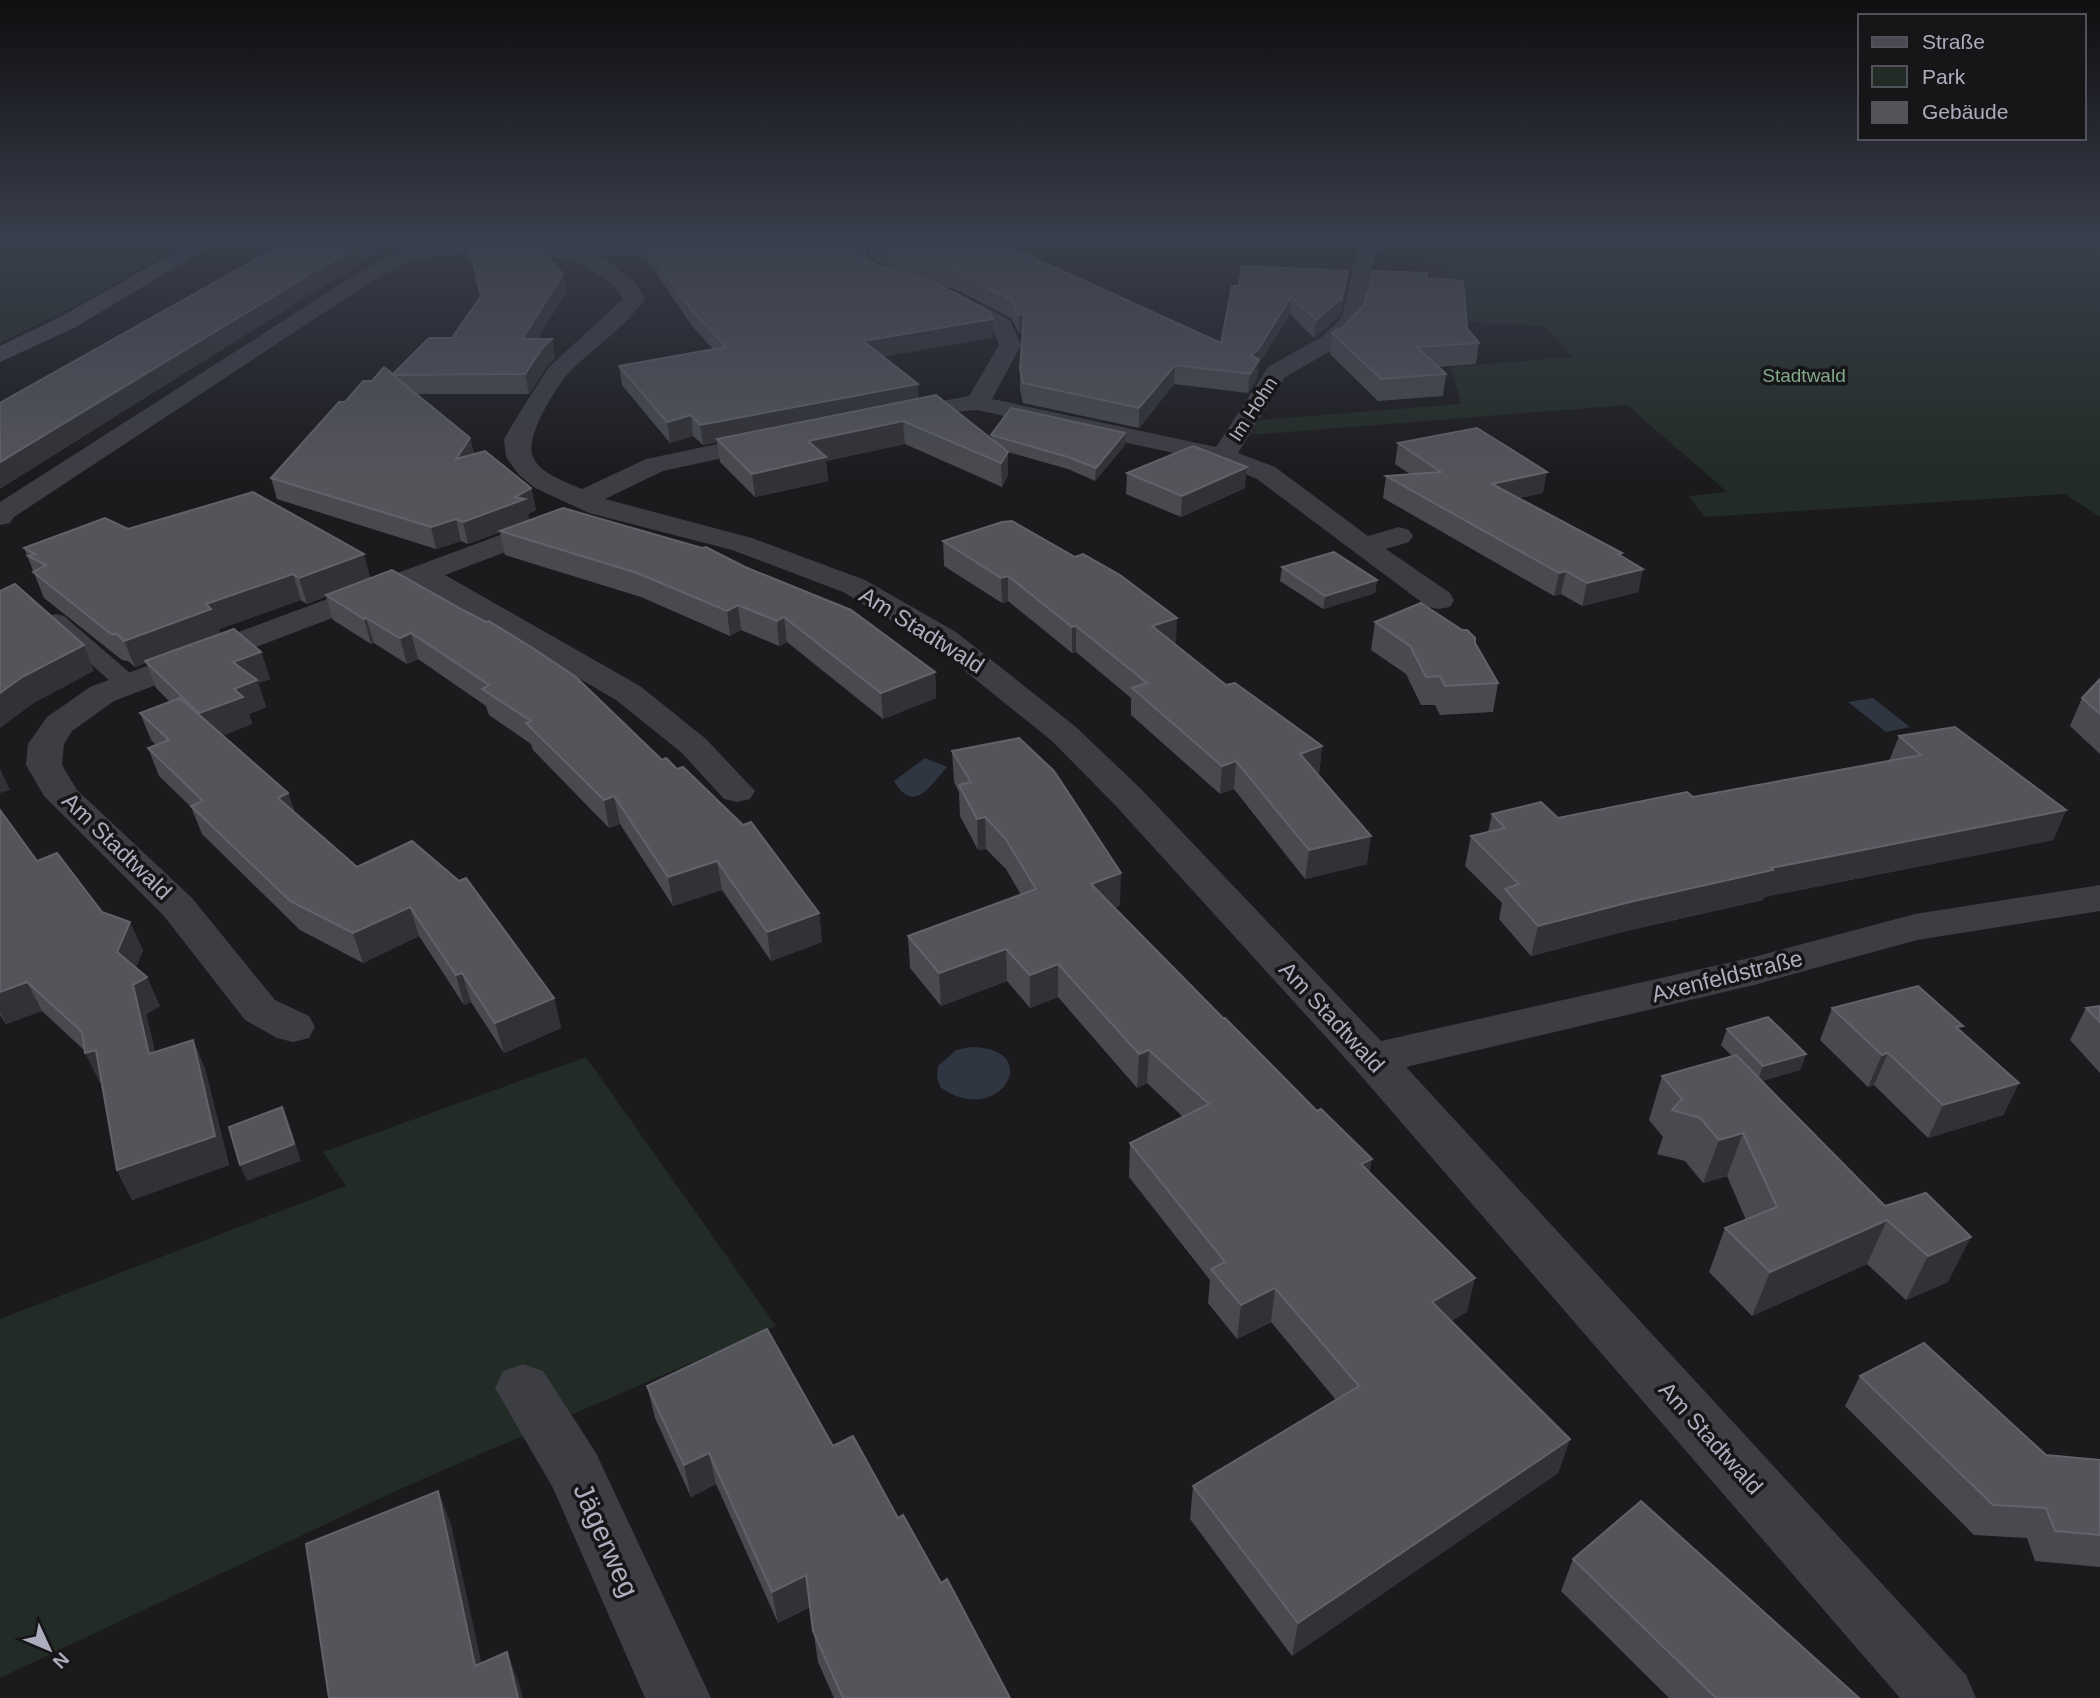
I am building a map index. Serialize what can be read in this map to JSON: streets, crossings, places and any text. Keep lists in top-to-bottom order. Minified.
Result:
{"streets":{"street":["Im Hohn","Am Stadtwald","Axenfeldstraße","Jägerweg"]},"crossings":[["Am Stadtwald","Axenfeldstraße"]],"parks":["Stadtwald"],"legend":["Straße","Park","Gebäude"],"north":"bottom right"}
